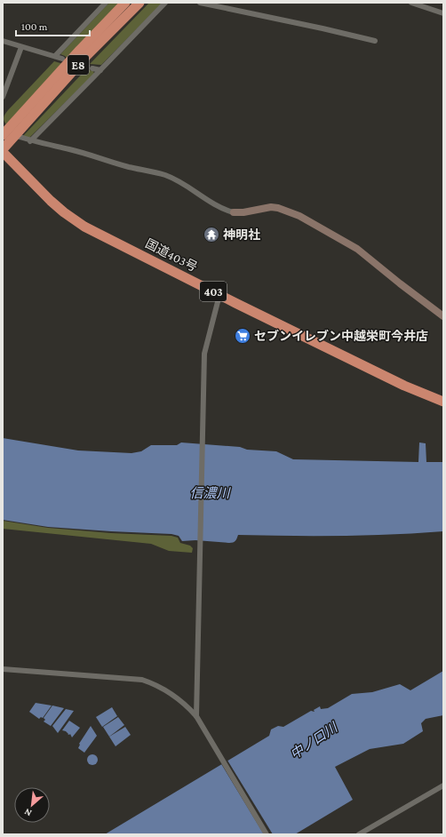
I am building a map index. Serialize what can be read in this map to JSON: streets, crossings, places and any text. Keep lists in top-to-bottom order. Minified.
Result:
{"streets":{"highway":["E8","国道403号","403"]},"crossings":[["E8","国道403号"]],"water":["信濃川","中ノ口川"],"places":{"temple":["神明社"],"supermarket":["セブンイレブン中越栄町今井店"]},"scale_bar":"100 m","north":"bottom left"}
